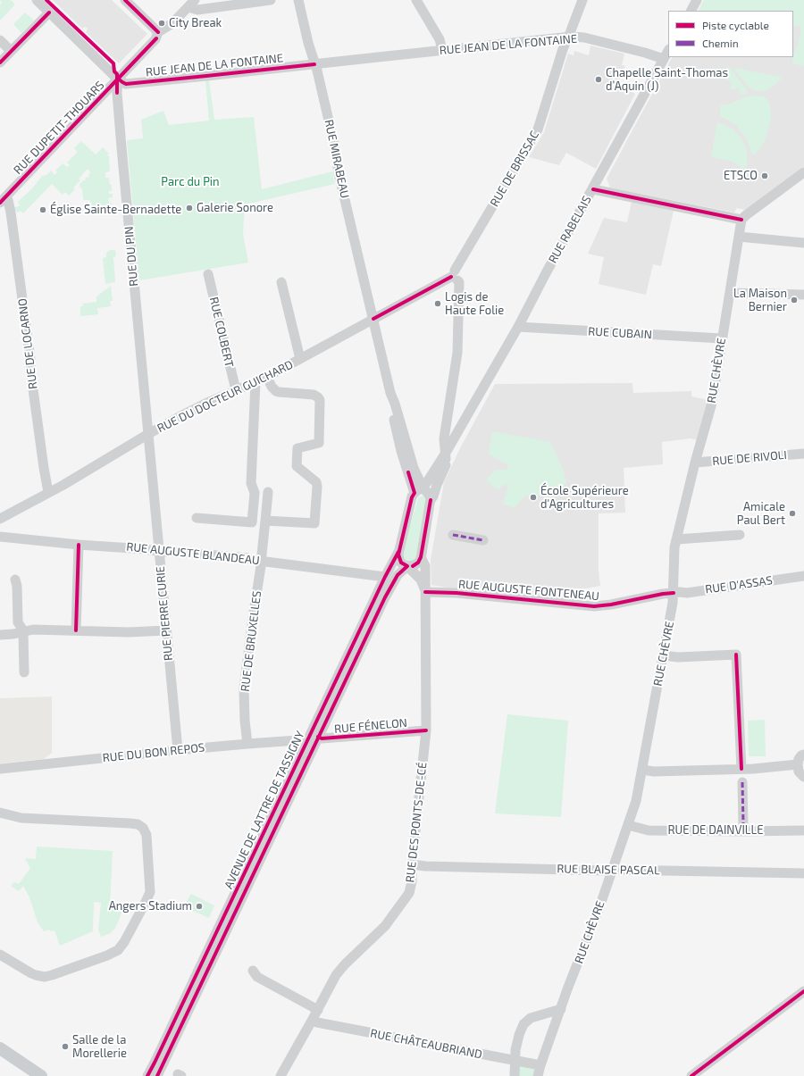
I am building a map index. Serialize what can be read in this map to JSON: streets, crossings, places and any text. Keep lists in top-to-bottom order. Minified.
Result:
{"streets":{"street":["RUE JEAN DE LA FONTAINE","RUE DUPETIT-THOUARS","RUE MIRABEAU","RUE DE BRISSAC","RUE RABELAIS","RUE DU PIN","RUE COLBERT","RUE CUBAIN","RUE DE LOCARNO","RUE CHÈVRE","RUE DU DOCTEUR GUICHARD","RUE DE RIVOLI","RUE AUGUSTE BLANDEAU","RUE D'ASSAS","RUE AUGUSTE FONTENEAU","RUE PIERRE CURIE","RUE DE BRUXELLES","RUE FÉNELON","RUE DU BON REPOS","AVENUE DE LATTRE DE TASSIGNY","RUE DES PONTS-DE-CÉ","RUE DE DAINVILLE","RUE BLAISE PASCAL","RUE CHÂTEAUBRIAND"]},"crossings":[["RUE JEAN DE LA FONTAINE","RUE DUPETIT-THOUARS"],["RUE JEAN DE LA FONTAINE","RUE MIRABEAU"],["RUE JEAN DE LA FONTAINE","RUE DE BRISSAC"],["RUE JEAN DE LA FONTAINE","RUE RABELAIS"],["RUE JEAN DE LA FONTAINE","RUE DU PIN"],["RUE DUPETIT-THOUARS","RUE DU PIN"],["RUE DUPETIT-THOUARS","RUE DE LOCARNO"],["RUE MIRABEAU","RUE DU DOCTEUR GUICHARD"],["RUE DE BRISSAC","RUE DU DOCTEUR GUICHARD"],["RUE RABELAIS","RUE CUBAIN"],["RUE RABELAIS","AVENUE DE LATTRE DE TASSIGNY"],["RUE RABELAIS","RUE DES PONTS-DE-CÉ"],["RUE DU PIN","RUE DU DOCTEUR GUICHARD"],["RUE DU PIN","RUE PIERRE CURIE"],["RUE COLBERT","RUE DU DOCTEUR GUICHARD"],["RUE CUBAIN","RUE CHÈVRE"],["RUE DE LOCARNO","RUE DU DOCTEUR GUICHARD"],["RUE CHÈVRE","RUE DE RIVOLI"],["RUE CHÈVRE","RUE D'ASSAS"],["RUE CHÈVRE","RUE AUGUSTE FONTENEAU"],["RUE CHÈVRE","RUE DE DAINVILLE"],["RUE CHÈVRE","RUE BLAISE PASCAL"],["RUE CHÈVRE","RUE CHÂTEAUBRIAND"],["RUE DU DOCTEUR GUICHARD","RUE PIERRE CURIE"],["RUE AUGUSTE BLANDEAU","RUE PIERRE CURIE"],["RUE AUGUSTE BLANDEAU","RUE DE BRUXELLES"],["RUE AUGUSTE BLANDEAU","AVENUE DE LATTRE DE TASSIGNY"],["RUE D'ASSAS","RUE AUGUSTE FONTENEAU"],["RUE AUGUSTE FONTENEAU","RUE DES PONTS-DE-CÉ"],["RUE PIERRE CURIE","RUE DU BON REPOS"],["RUE DE BRUXELLES","RUE DU BON REPOS"],["RUE FÉNELON","AVENUE DE LATTRE DE TASSIGNY"],["RUE FÉNELON","RUE DES PONTS-DE-CÉ"],["RUE DU BON REPOS","AVENUE DE LATTRE DE TASSIGNY"],["AVENUE DE LATTRE DE TASSIGNY","RUE DES PONTS-DE-CÉ"],["RUE DES PONTS-DE-CÉ","RUE BLAISE PASCAL"],["RUE DES PONTS-DE-CÉ","RUE CHÂTEAUBRIAND"]],"parks":["Parc du Pin"],"places":["City Break","Chapelle Saint-Thomas d’Aquin (J)","ETSCO","Galerie Sonore","Église Sainte-Bernadette","La Maison Bernier","Logis de Haute Folie","École Supérieure d'Agricultures","Amicale Paul Bert","Angers Stadium","Salle de la Morellerie"],"legend":["Piste cyclable","Chemin"]}
